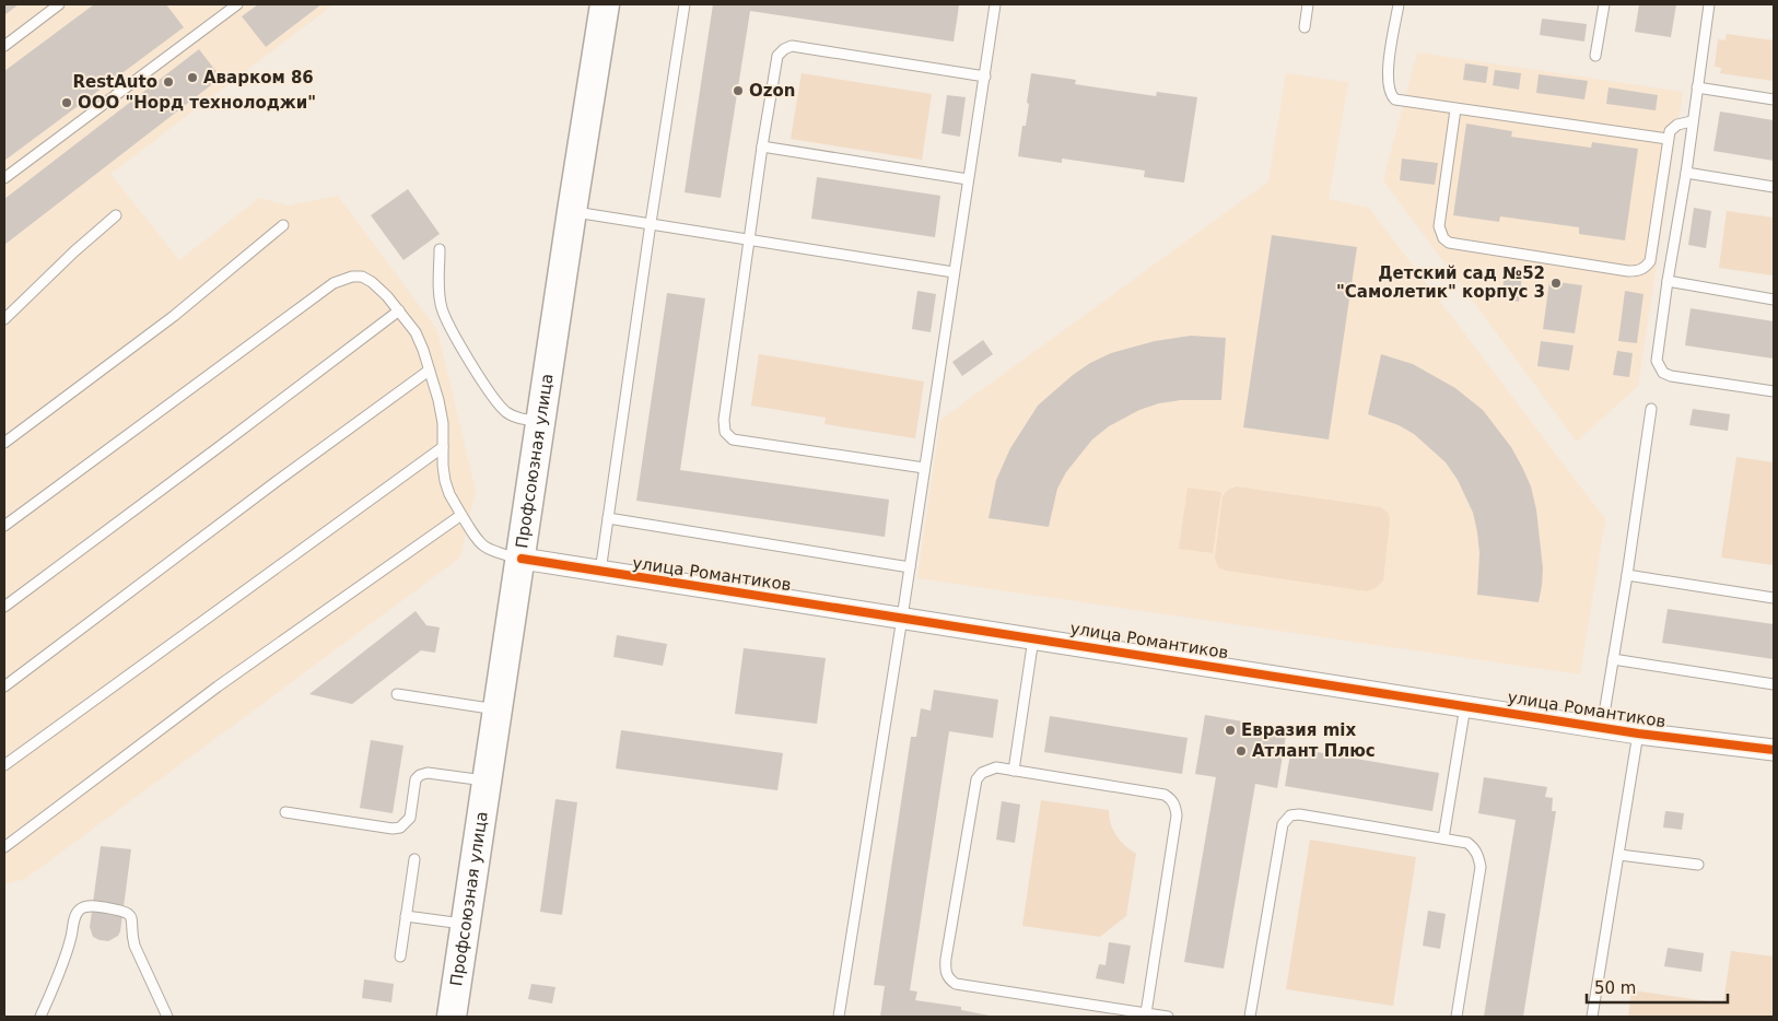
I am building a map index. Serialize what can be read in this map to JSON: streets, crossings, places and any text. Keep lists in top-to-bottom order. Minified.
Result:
{"streets":{"main road":["Профсоюзная улица"],"street":["улица Романтиков"]},"crossings":[["Профсоюзная улица","улица Романтиков"]],"places":["Аварком 86","RestAuto","Ozon","ООО \"Норд технолоджи\"","Детский сад №52 \"Самолетик\" корпус 3","Евразия mix","Атлант Плюс"],"scale_bar":"50 m"}
